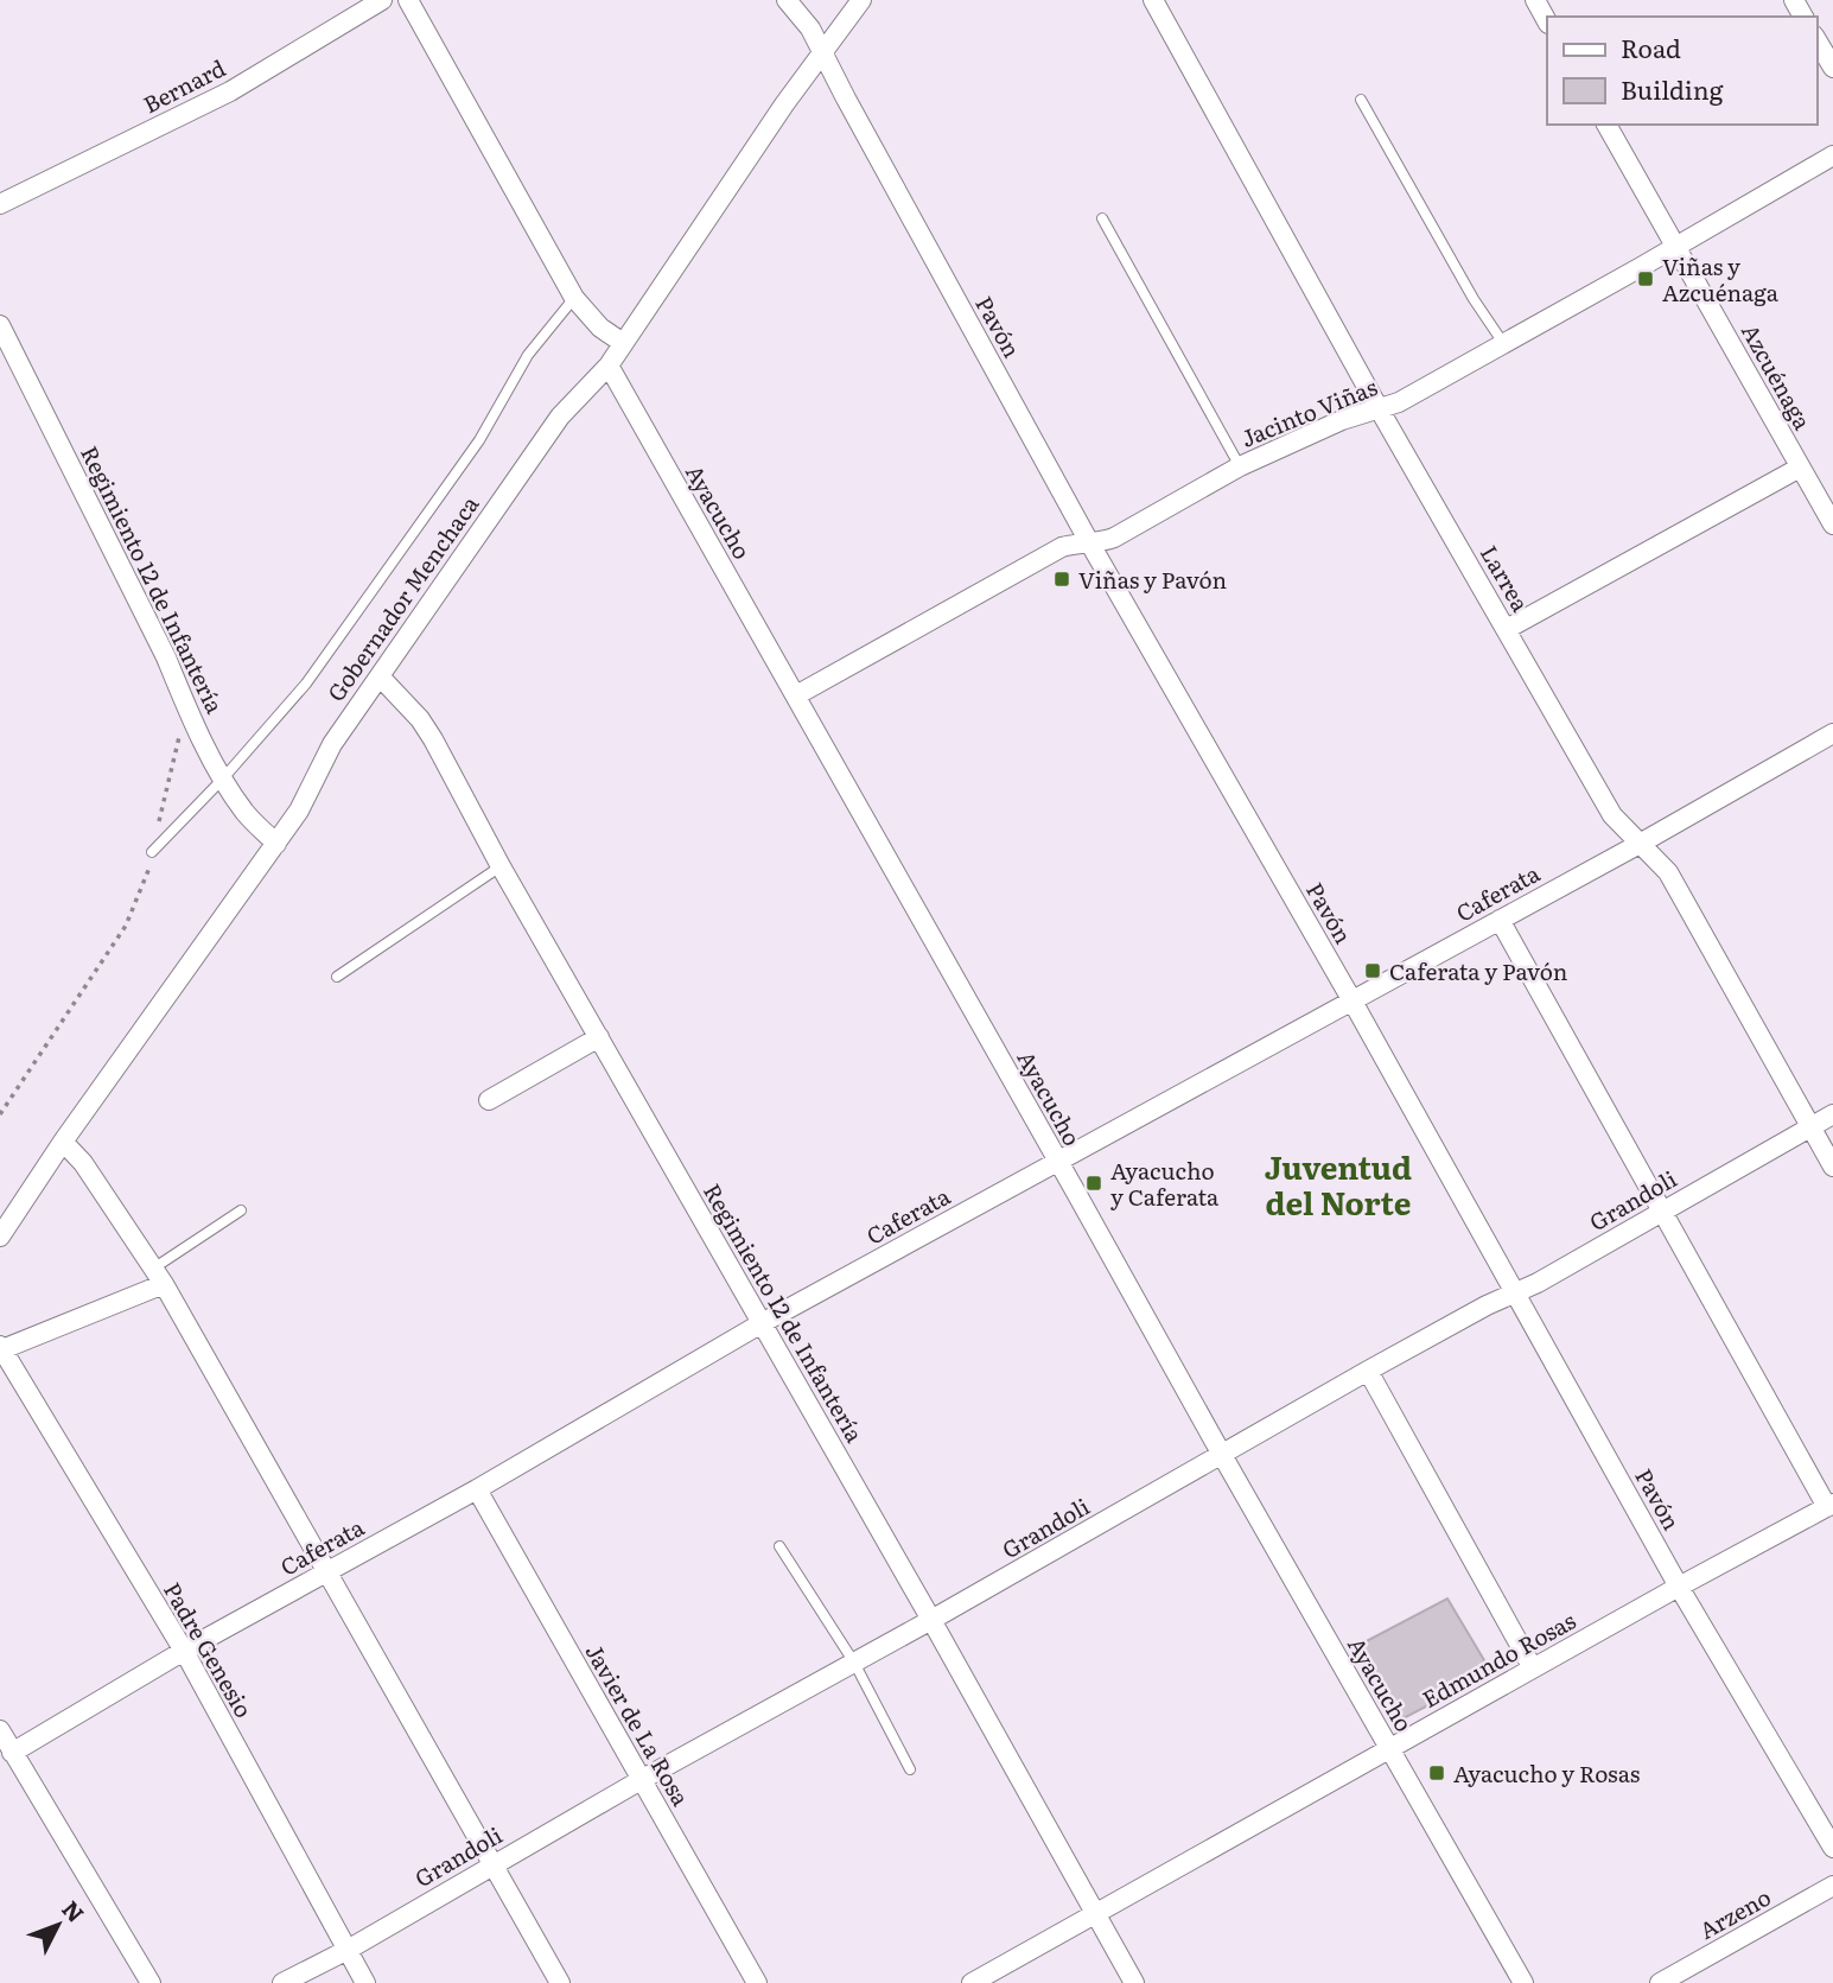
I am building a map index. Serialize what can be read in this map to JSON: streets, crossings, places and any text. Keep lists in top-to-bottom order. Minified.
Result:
{"streets":{"street":["Bernard","Pavón","Azcuénaga","Jacinto Viñas","Ayacucho","Larrea","Regimiento 12 de Infantería","Gobernador Menchaca","Caferata","Grandoli","Padre Genesio","Edmundo Rosas","Javier de La Rosa","Arzeno"]},"crossings":[["Pavón","Jacinto Viñas"],["Pavón","Gobernador Menchaca"],["Pavón","Caferata"],["Pavón","Grandoli"],["Pavón","Edmundo Rosas"],["Azcuénaga","Jacinto Viñas"],["Jacinto Viñas","Ayacucho"],["Jacinto Viñas","Larrea"],["Ayacucho","Gobernador Menchaca"],["Ayacucho","Caferata"],["Ayacucho","Grandoli"],["Ayacucho","Edmundo Rosas"],["Larrea","Caferata"],["Larrea","Grandoli"],["Regimiento 12 de Infantería","Gobernador Menchaca"],["Regimiento 12 de Infantería","Caferata"],["Regimiento 12 de Infantería","Grandoli"],["Regimiento 12 de Infantería","Edmundo Rosas"],["Caferata","Padre Genesio"],["Caferata","Javier de La Rosa"],["Grandoli","Padre Genesio"],["Grandoli","Javier de La Rosa"]],"districts":["Juventud del Norte"],"places":{"transit":["Viñas y Azcuénaga","Viñas y Pavón","Caferata y Pavón","Ayacucho y Caferata","Ayacucho y Rosas"]},"legend":["Road","Building"],"north":"top right"}
